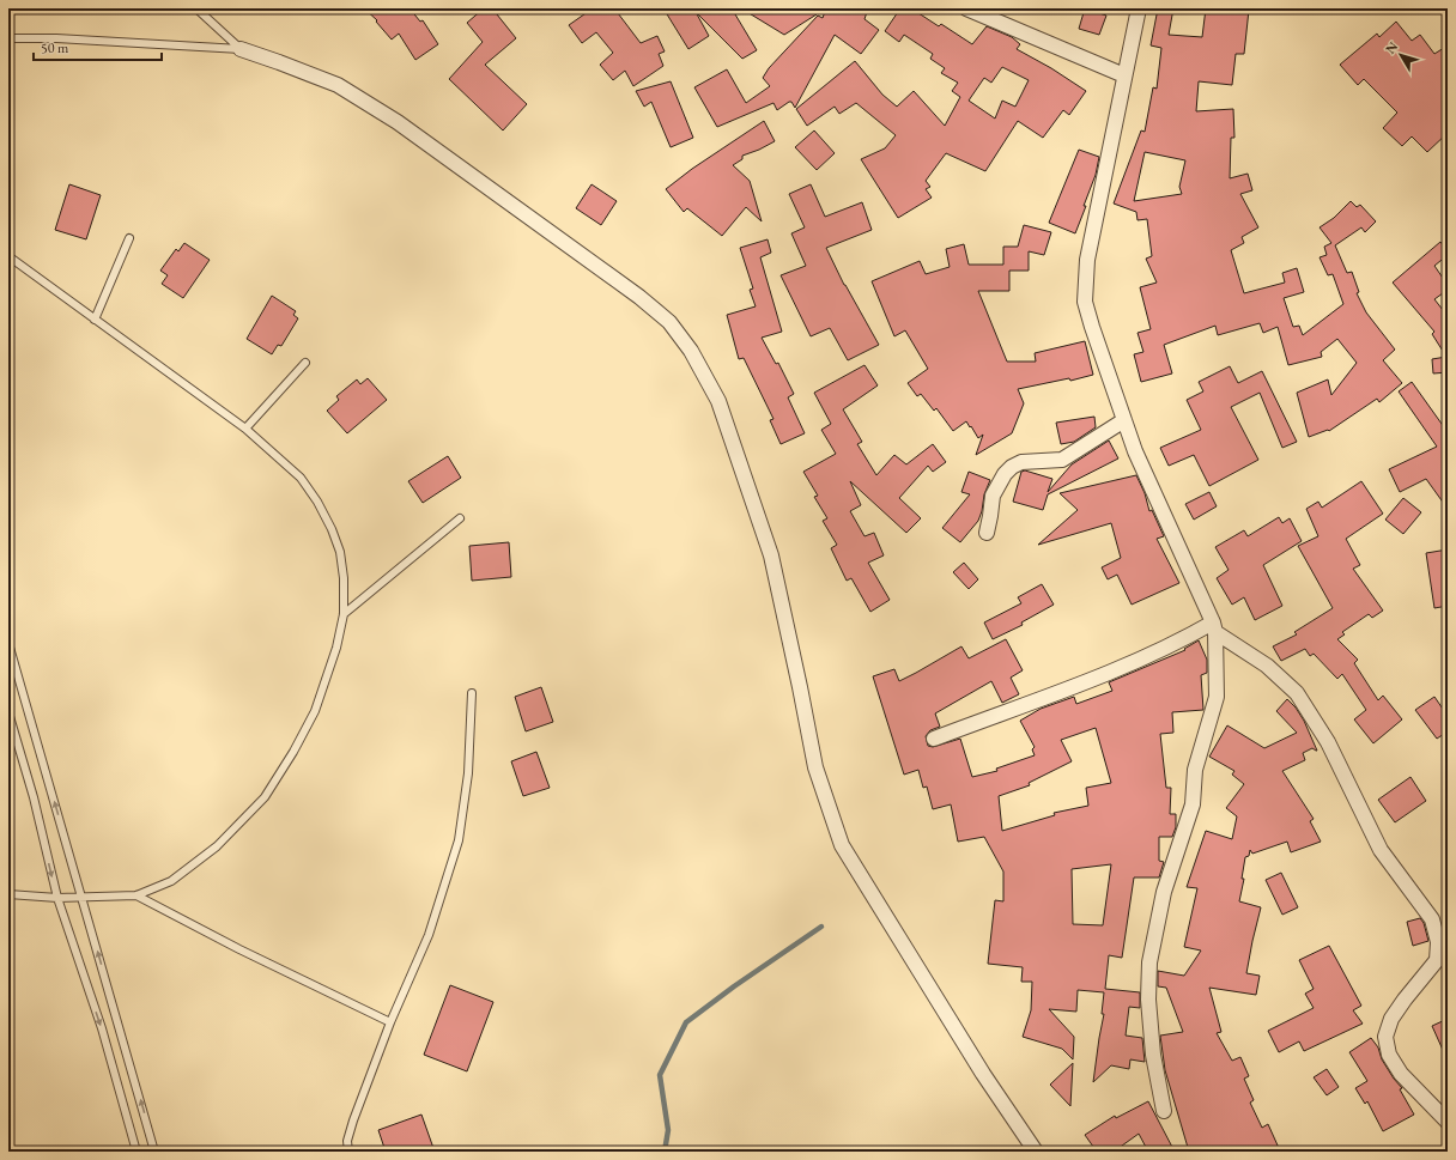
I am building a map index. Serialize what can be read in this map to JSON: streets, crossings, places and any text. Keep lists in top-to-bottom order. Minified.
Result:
{"scale_bar":"50 m","north":"top left"}
